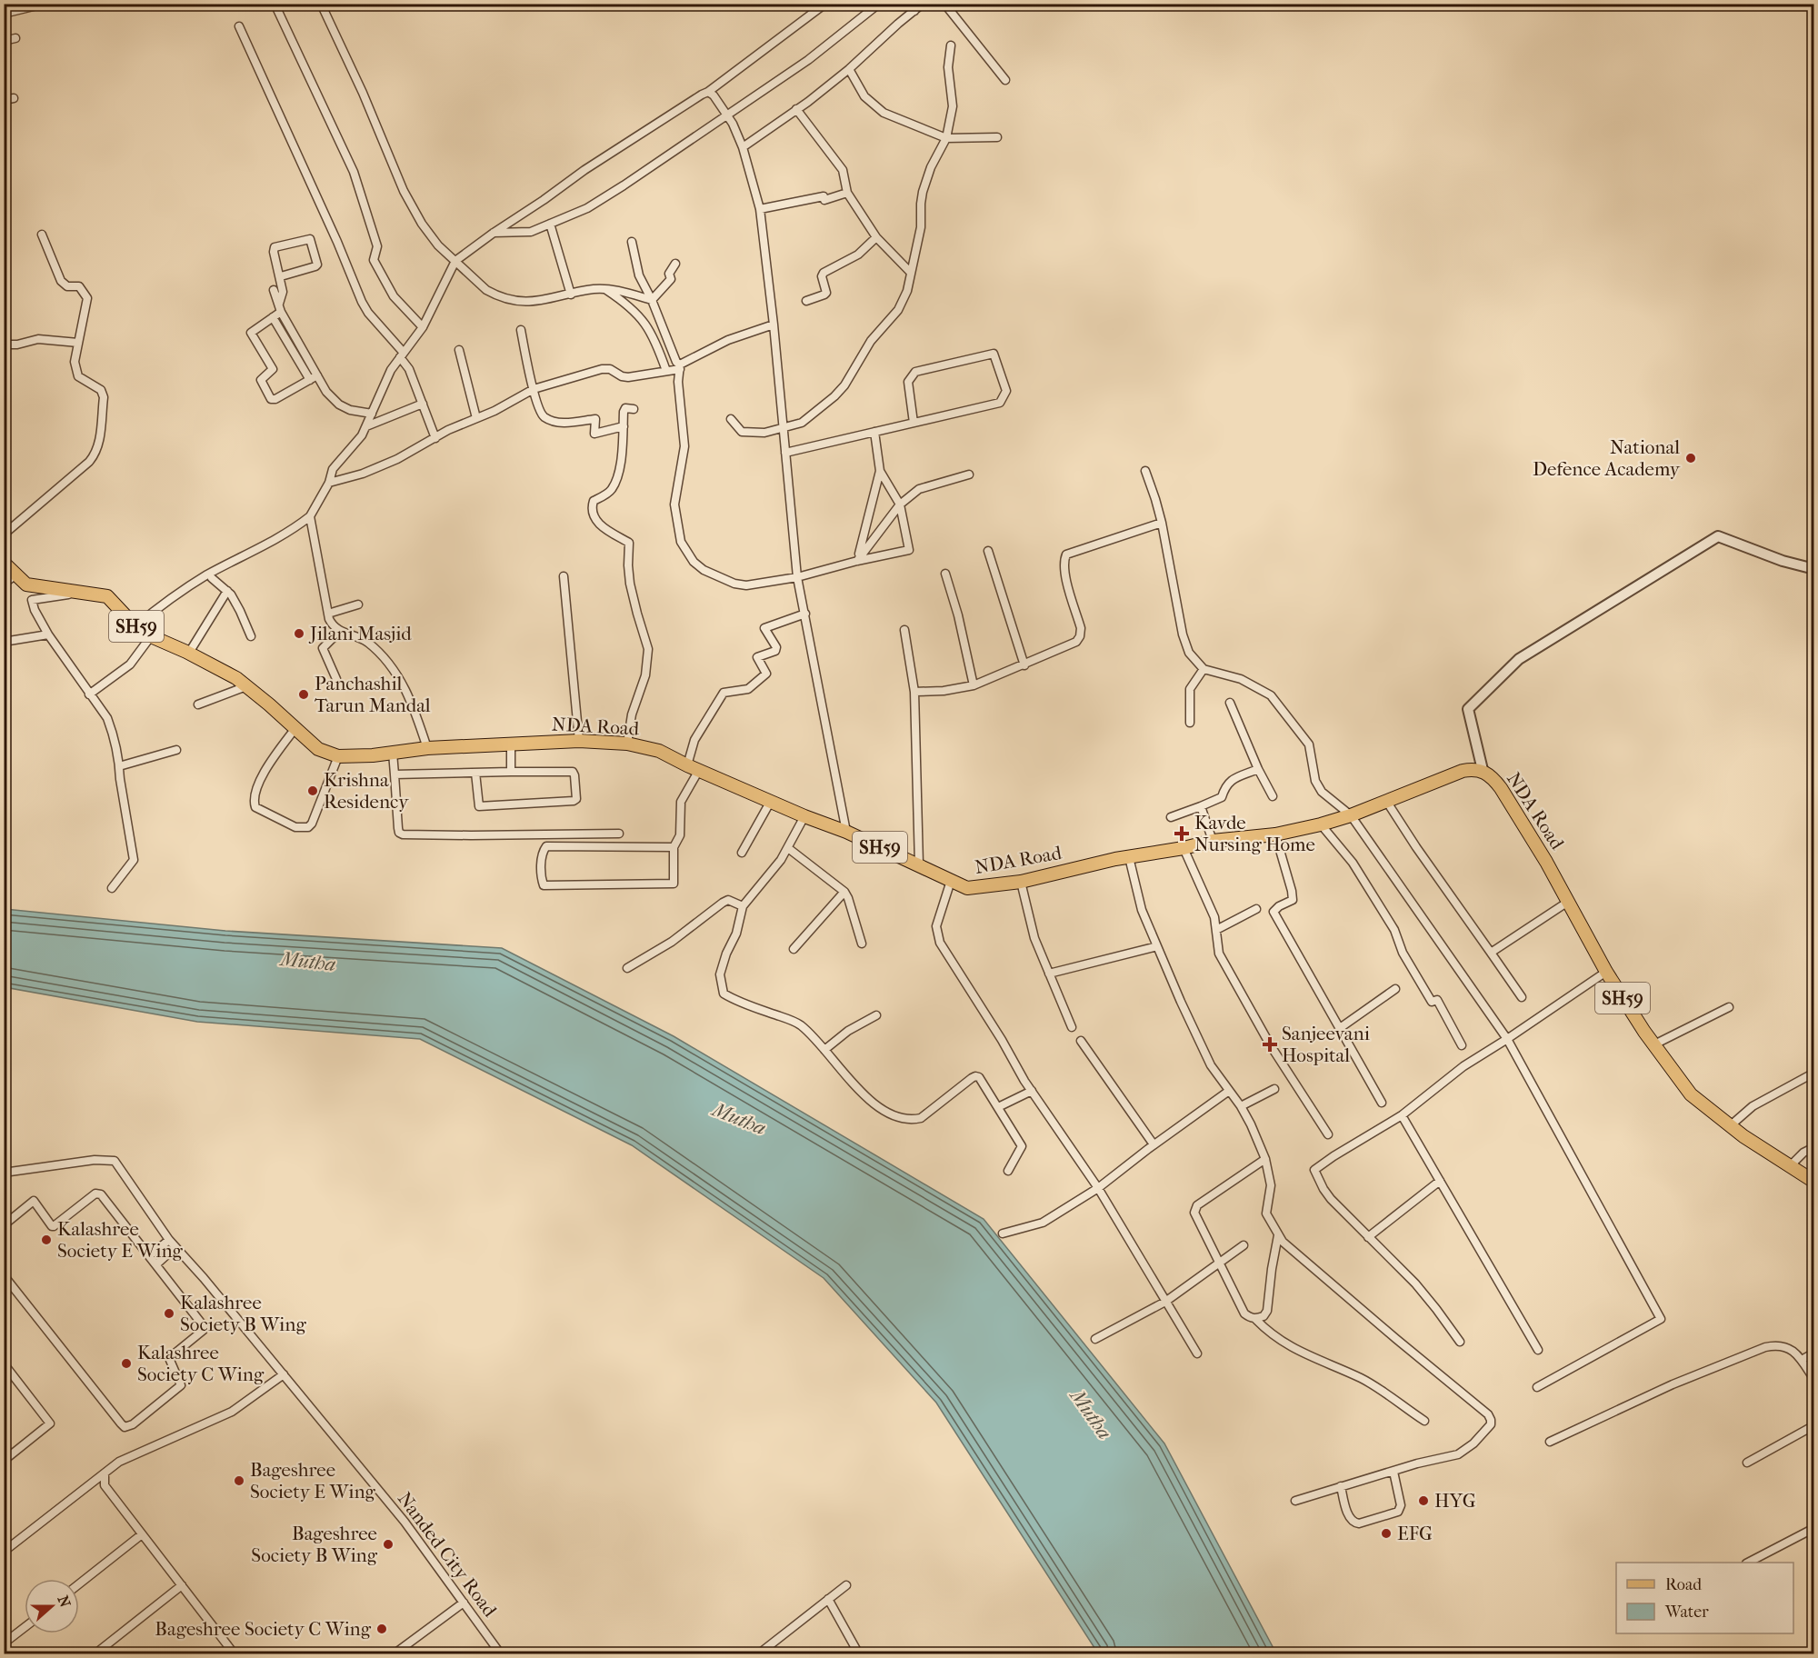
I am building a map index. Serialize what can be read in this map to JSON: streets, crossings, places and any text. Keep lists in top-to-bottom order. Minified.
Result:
{"streets":{"main road":["SH59","NDA Road"],"street":["Nanded City Road"]},"water":["Mutha"],"places":{"other":["National Defence Academy","Jilani Masjid","Panchashil Tarun Mandal","Krishna Residency","Kalashree Society E Wing","Kalashree Society B Wing","Kalashree Society C Wing","Bageshree Society E Wing","HYG","EFG","Bageshree Society B Wing","Bageshree Society C Wing"],"health":["Kavde Nursing Home","Sanjeevani Hospital"]},"legend":["Road","Water"],"north":"right"}
